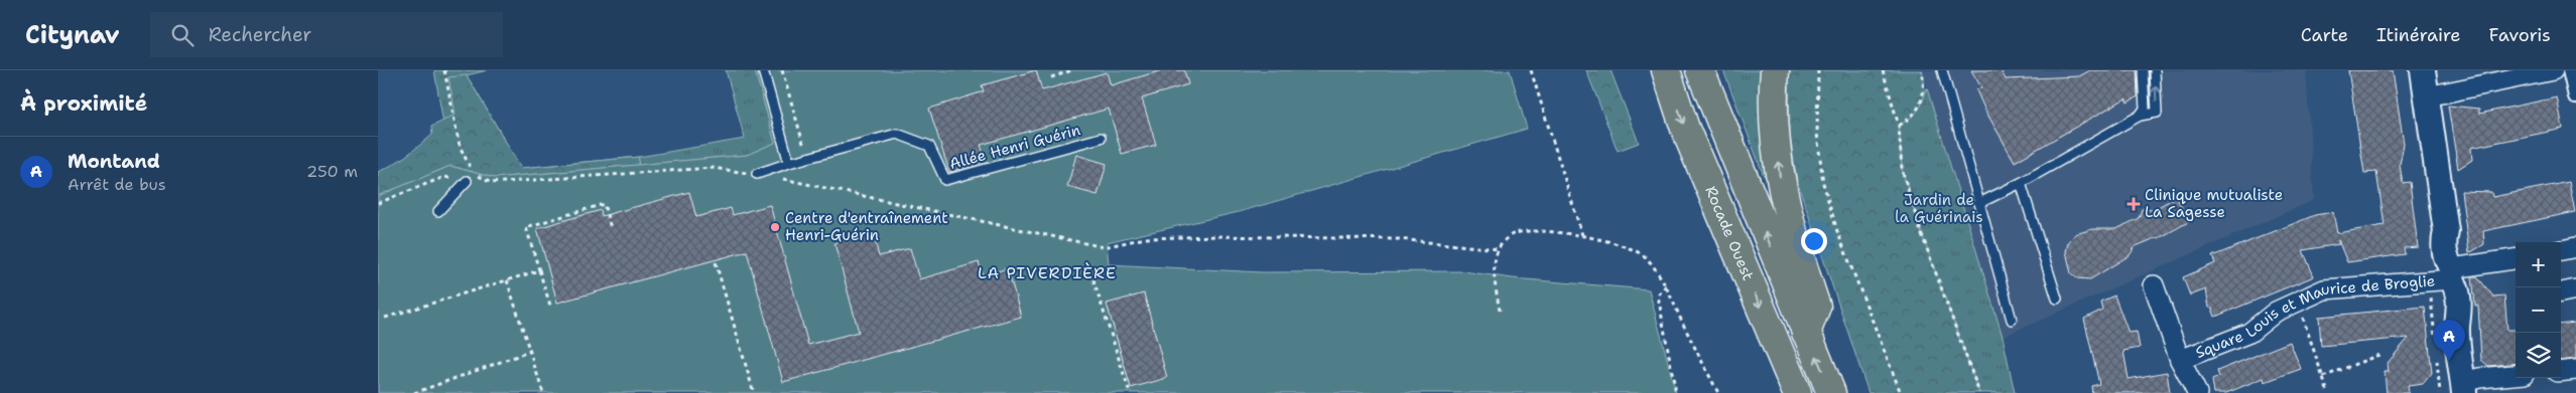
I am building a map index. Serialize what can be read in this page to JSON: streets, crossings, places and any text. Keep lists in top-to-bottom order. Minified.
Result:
{"streets":{"highway":["Rocade Ouest"],"street":["Square Louis et Maurice de Broglie"],"lane":["Allée Henri Guérin"]},"districts":["LA PIVERDIÈRE"],"parks":["Jardin de la Guérinais"],"places":{"health":["Clinique mutualiste La Sagesse"],"other":["Centre d'entraînement Henri-Guérin"]},"page":{"header":"Citynav","search":"Rechercher","nav":["Carte","Itinéraire","Favoris"],"heading":"À proximité","list":[{"mark":"A","name":"Montand","note":"Arrêt de bus","value":"250 m"}],"map_buttons":["+","−"],"pins":"A"}}
